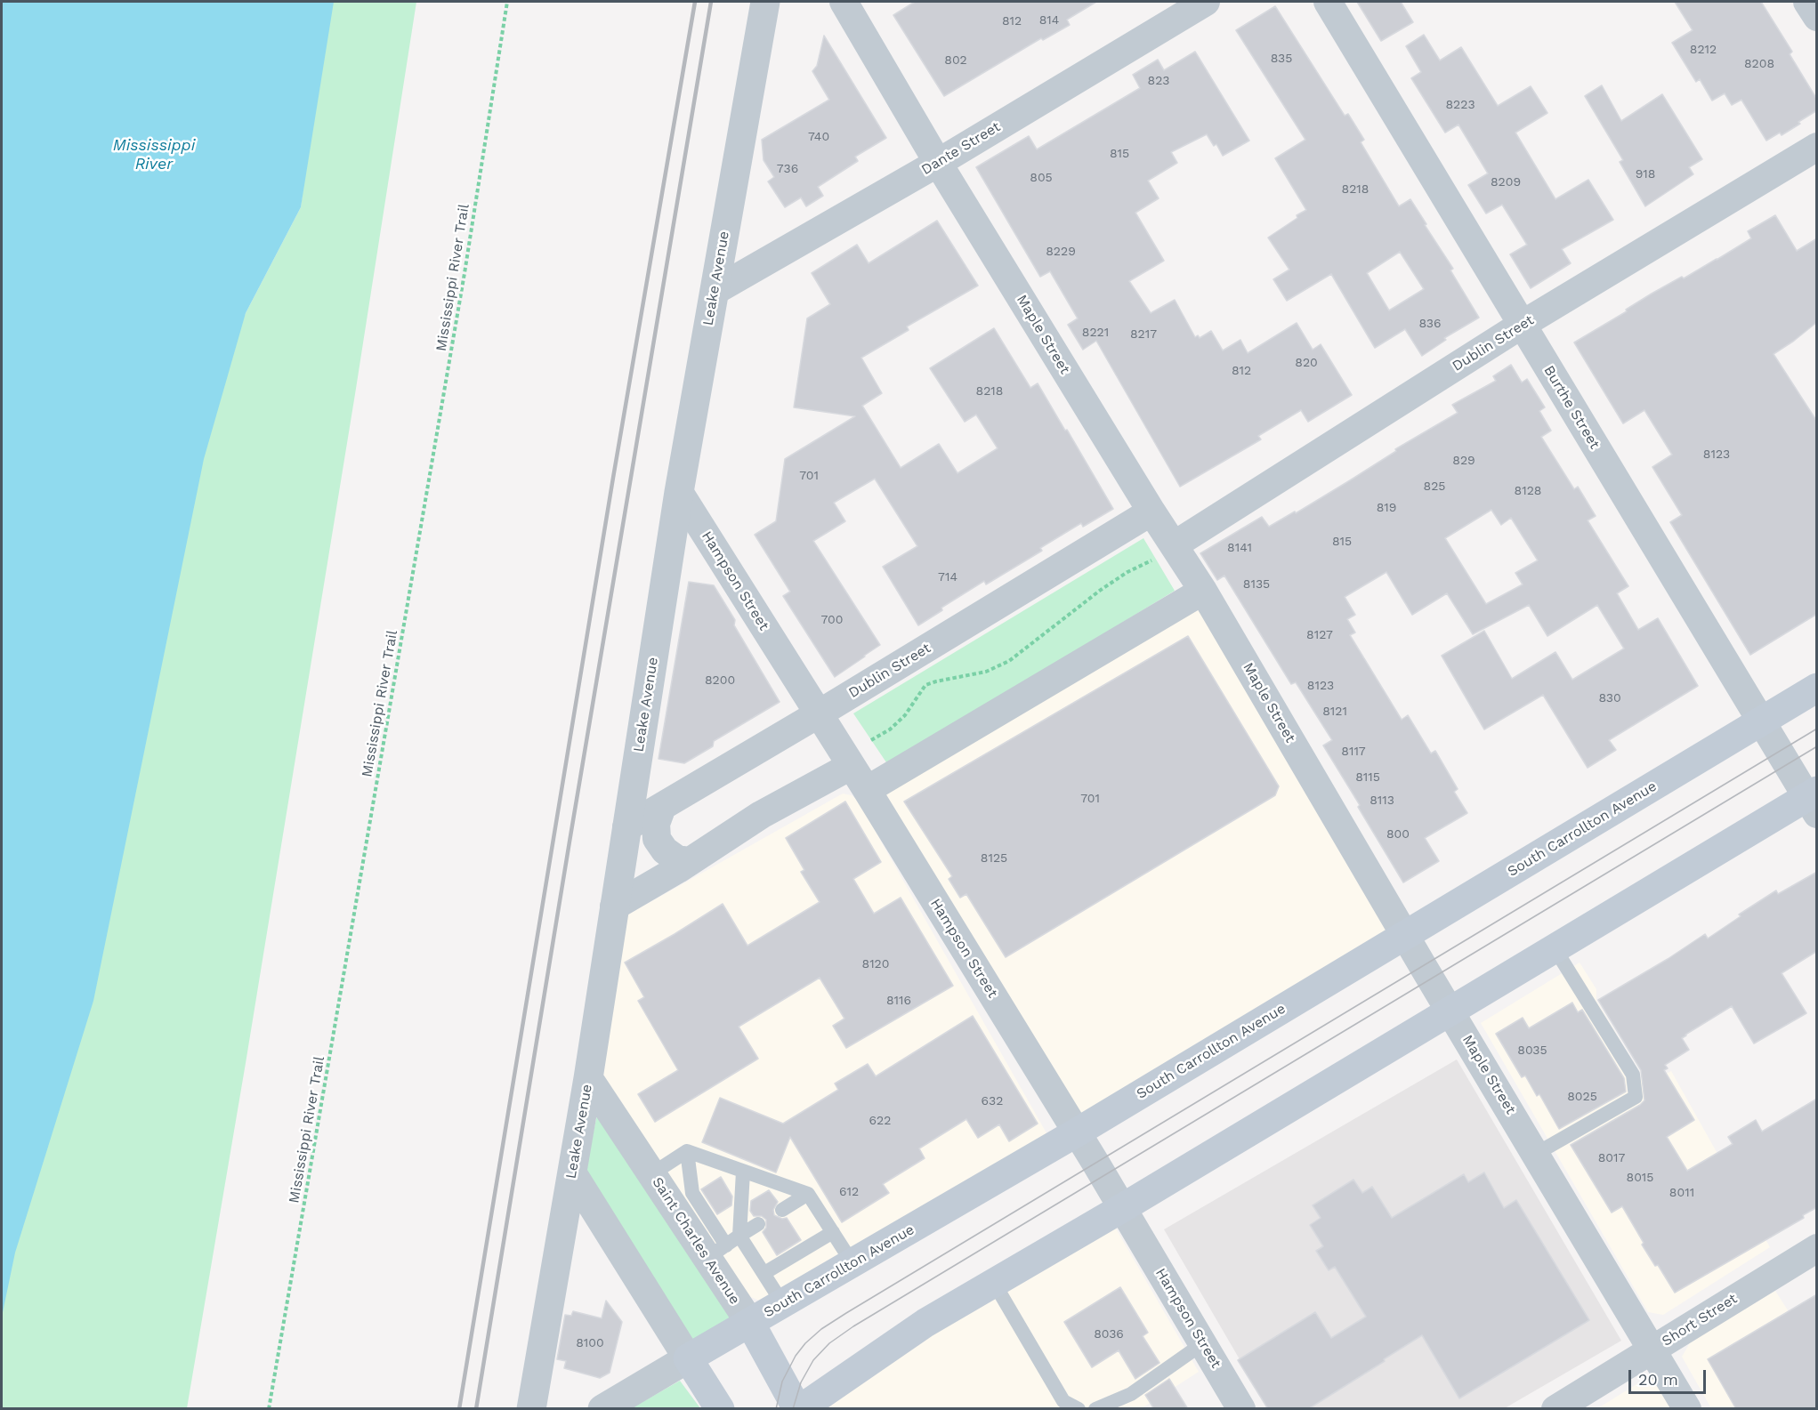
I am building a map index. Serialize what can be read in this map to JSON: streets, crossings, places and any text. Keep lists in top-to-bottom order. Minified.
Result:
{"streets":{"main road":["South Carrollton Avenue","Saint Charles Avenue"],"street":["Dante Street","Leake Avenue","Maple Street","Dublin Street","Burthe Street","Hampson Street","Short Street"],"path":["Mississippi River Trail"]},"crossings":[["Dante Street","Leake Avenue"],["Dante Street","Maple Street"],["Leake Avenue","Dublin Street"],["Leake Avenue","Hampson Street"],["Leake Avenue","Saint Charles Avenue"],["Maple Street","Dublin Street"],["Maple Street","South Carrollton Avenue"],["Maple Street","Short Street"],["Dublin Street","Burthe Street"],["Dublin Street","Hampson Street"],["Burthe Street","South Carrollton Avenue"],["Hampson Street","South Carrollton Avenue"],["South Carrollton Avenue","Saint Charles Avenue"]],"water":["Mississippi River"],"house_numbers":["814","812","8212","835","802","8208","823","8223","740","815","736","918","805","8209","8218","8229","836","8221","8217","820","812","8218","8123","829","701","825","8128","819","815","8141","714","8135","700","8127","8200","8123","830","8121","8117","8115","701","8113","800","8125","8120","8116","8035","8025","632","622","8017","8015","612","8011","8036","8100"],"scale_bar":"20 m"}
